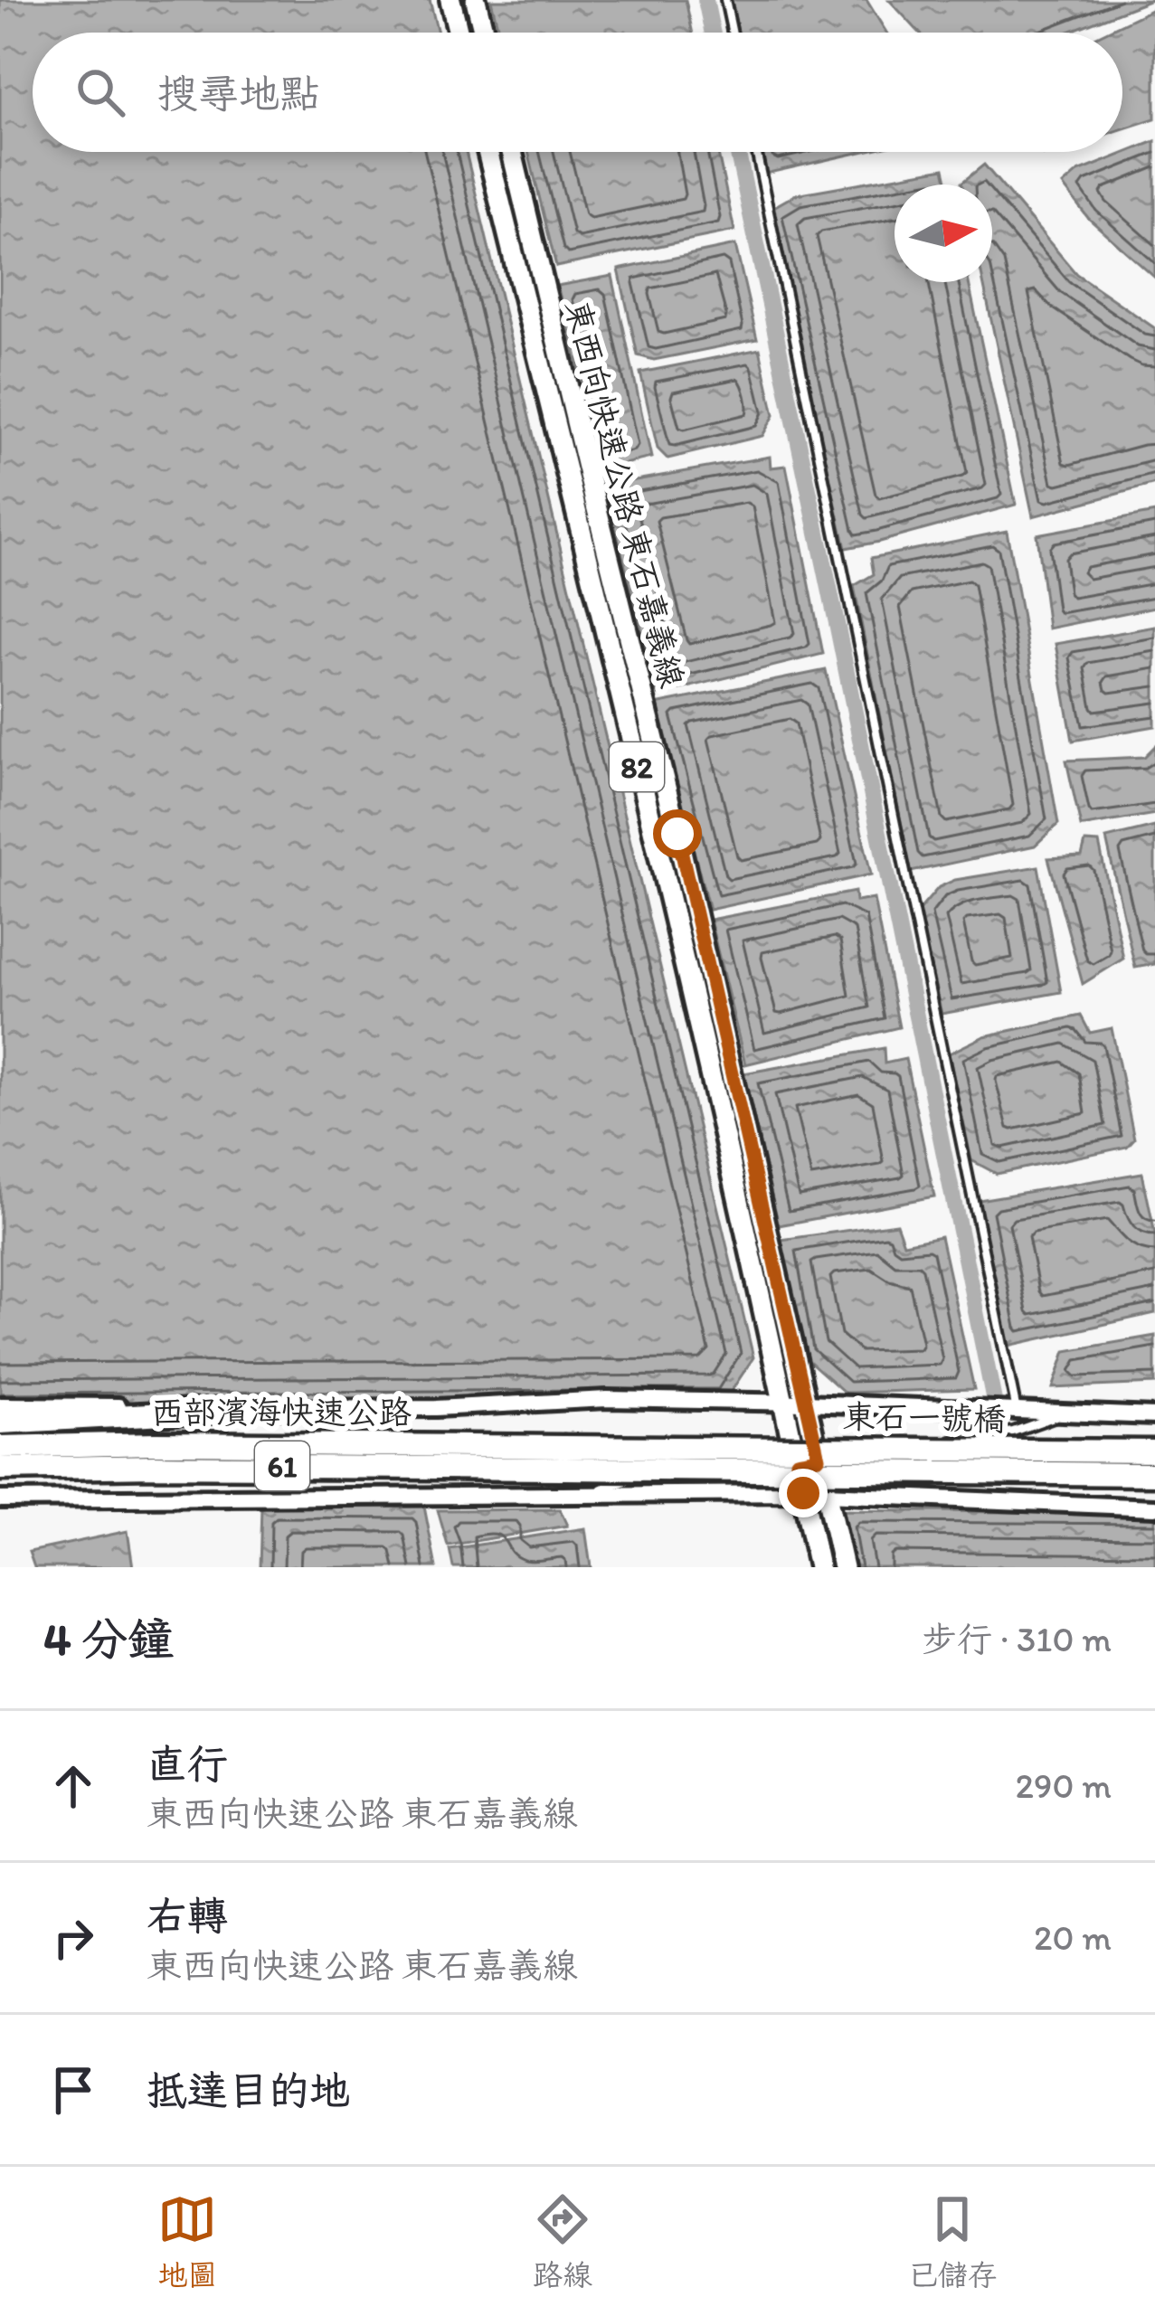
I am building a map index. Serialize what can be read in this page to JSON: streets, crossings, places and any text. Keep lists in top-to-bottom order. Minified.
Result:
{"streets":{"highway":["西部濱海快速公路","東石一號橋","61"],"main road":["東西向快速公路 東石嘉義線","82"]},"crossings":[["西部濱海快速公路","東石一號橋"]],"north":"right","page":{"search":"搜尋地點","heading":["4 分鐘","步行 · 310 m"],"list":[["直行","東西向快速公路 東石嘉義線","290 m"],["右轉","東西向快速公路 東石嘉義線","20 m"],"抵達目的地"],"nav":["地圖","路線","已儲存"]}}
